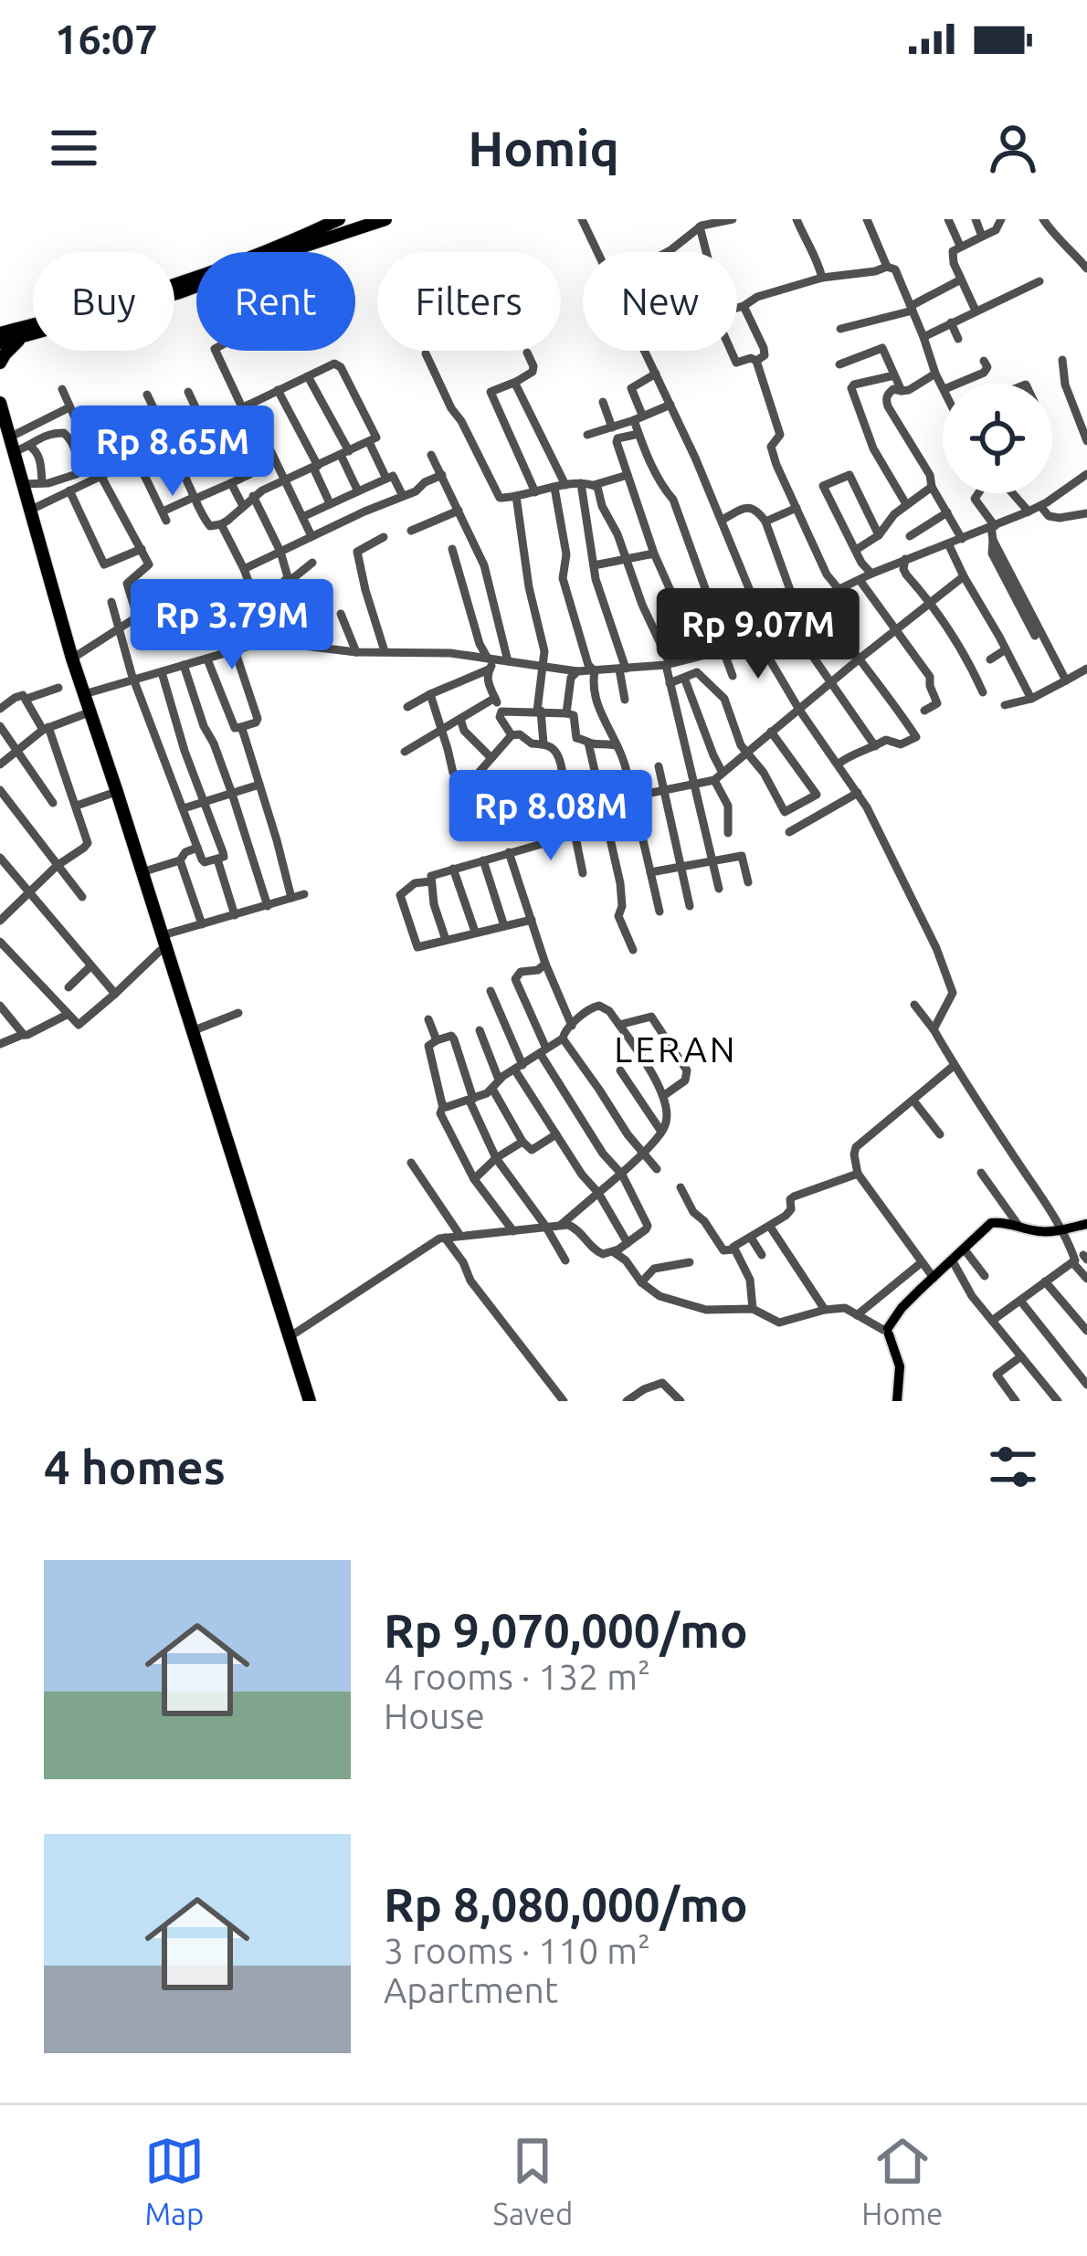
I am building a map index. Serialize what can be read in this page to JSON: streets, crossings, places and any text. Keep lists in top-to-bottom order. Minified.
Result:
{"districts":["LERAN"],"page":{"status":"16:07","header":"Homiq","chip":["Buy","Rent","Filters","New"],"price":["Rp 8.65M","Rp 3.79M","Rp 9.07M","Rp 8.08M"],"heading":"4 homes","list":[{"name":"Rp 9,070,000/mo","note":"4 rooms · 132 m² · House"},{"name":"Rp 8,080,000/mo","note":"3 rooms · 110 m² · Apartment"}],"tabs":["Map","Saved","Home"]}}
